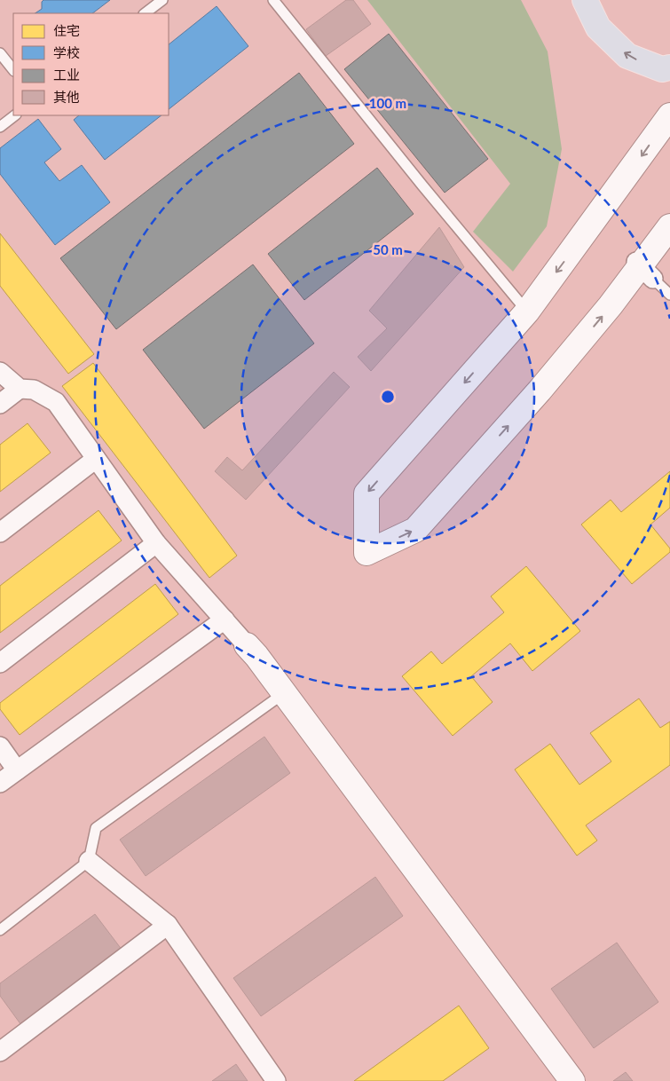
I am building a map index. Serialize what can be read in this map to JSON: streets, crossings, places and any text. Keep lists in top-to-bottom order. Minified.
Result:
{"legend":["住宅","学校","工业","其他"],"rings":["100 m","50 m"]}
